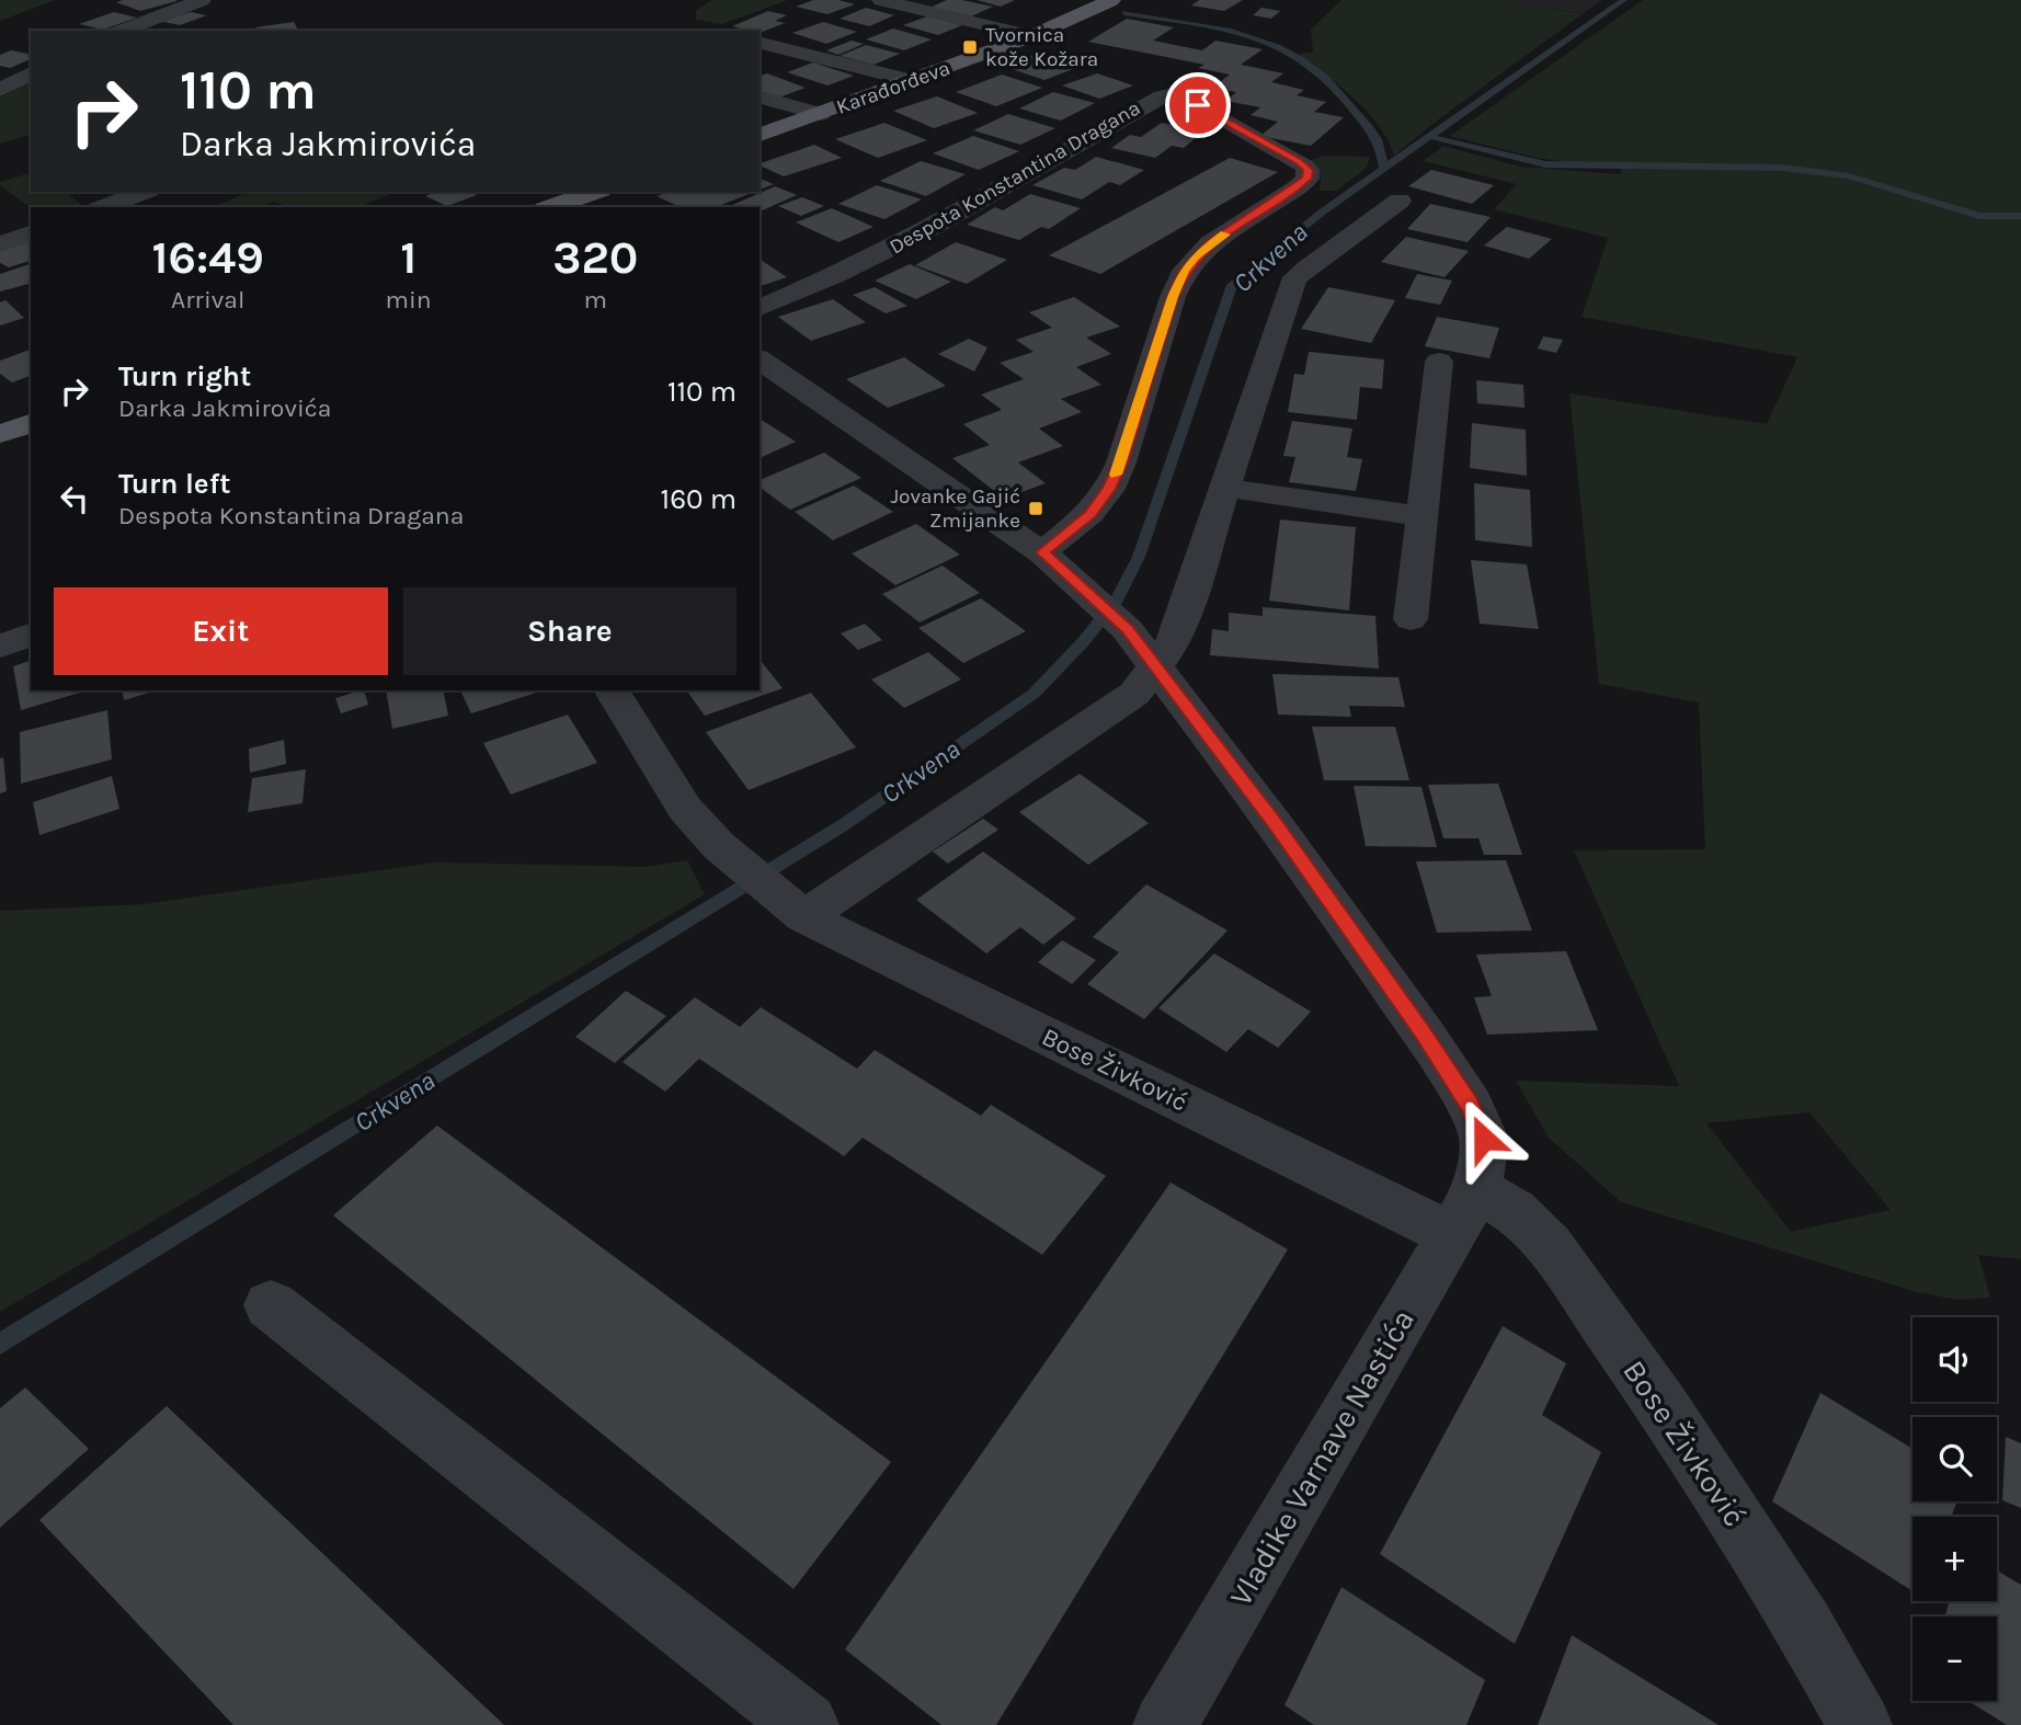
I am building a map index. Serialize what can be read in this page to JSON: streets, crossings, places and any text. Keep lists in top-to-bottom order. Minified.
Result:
{"streets":{"main road":["Karađorđeva"],"street":["Despota Konstantina Dragana","Bose Živković","Vladike Varnave Nastića"]},"crossings":[["Bose Živković","Vladike Varnave Nastića"]],"water":["Crkvena"],"places":{"transit":["Tvornica kože Kožara","Jovanke Gajić Zmijanke"]},"page":{"turn":["110 m","Darka Jakmirovića"],"eta":["16:49","Arrival","1","min","320","m"],"list":[{"name":"Turn right","note":"Darka Jakmirovića","value":"110 m"},{"name":"Turn left","note":"Despota Konstantina Dragana","value":"160 m"}],"buttons":["Exit","Share"],"map_buttons":["+","−"]}}
